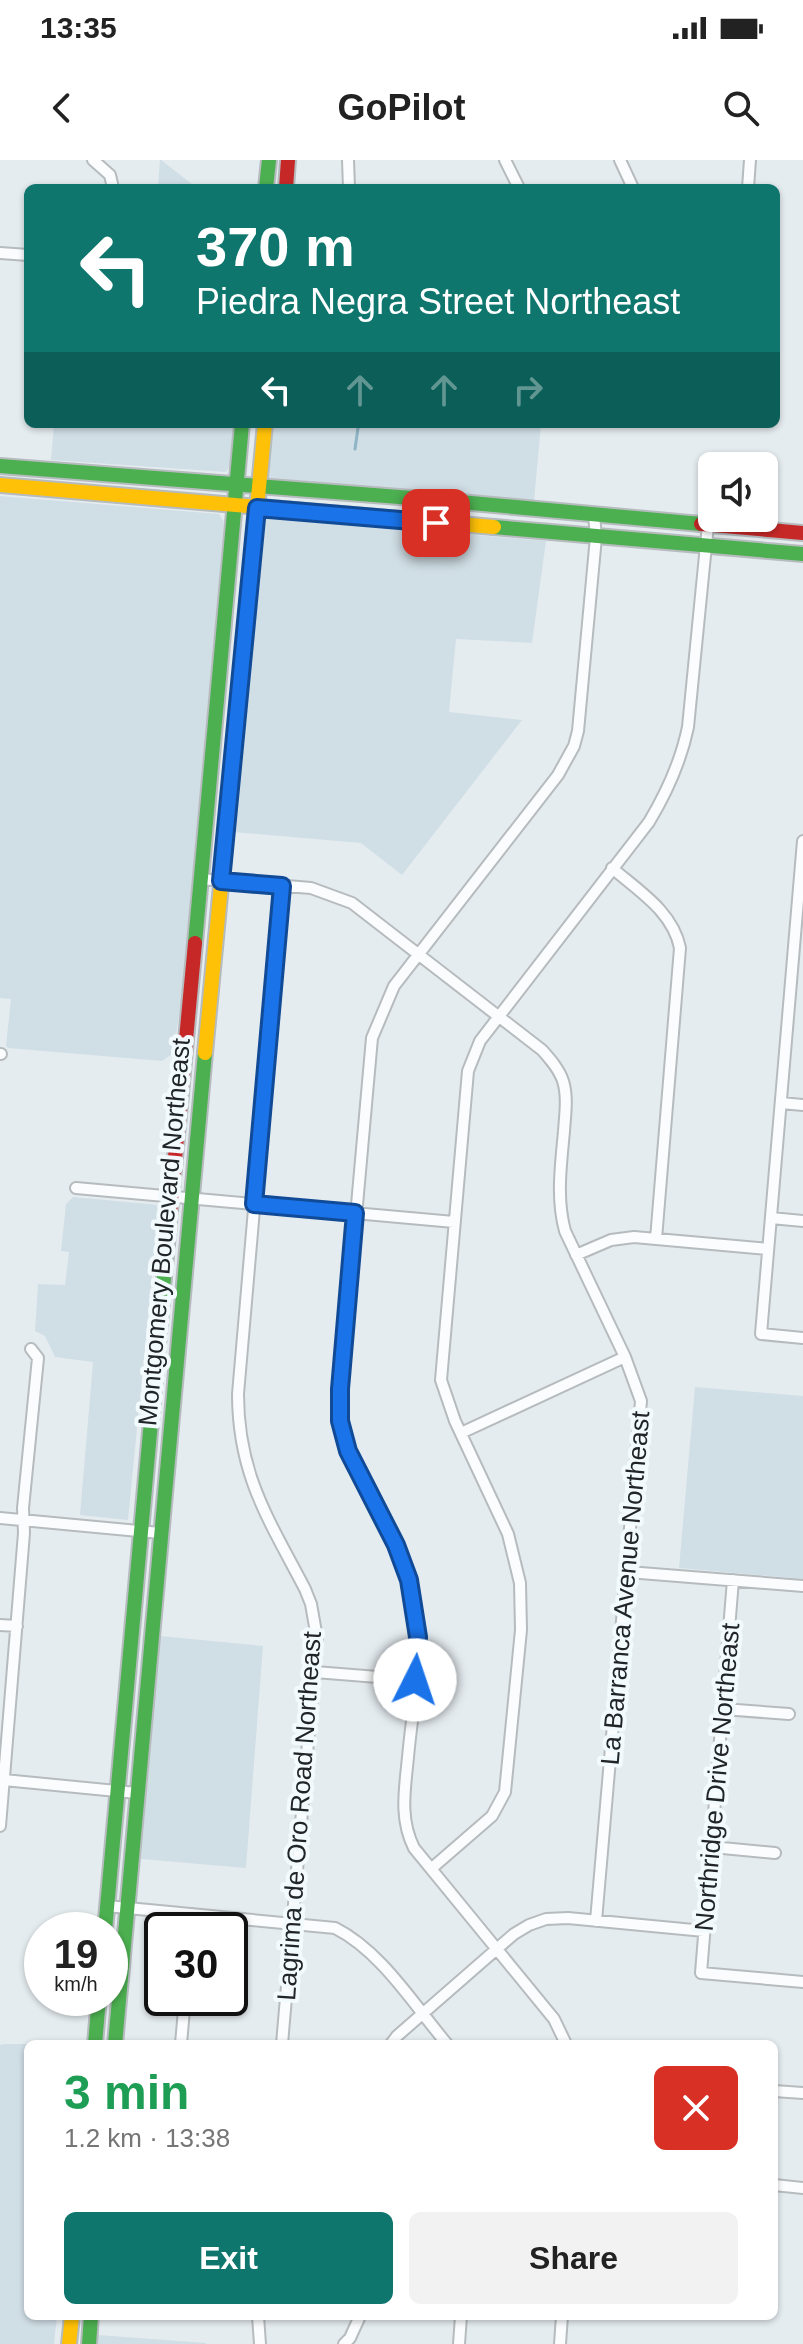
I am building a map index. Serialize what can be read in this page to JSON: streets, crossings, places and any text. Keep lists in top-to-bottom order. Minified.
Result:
{"streets":{"main road":["Montgomery Boulevard Northeast"],"street":["La Barranca Avenue Northeast","Northridge Drive Northeast","Lagrima de Oro Road Northeast"]},"crossings":[["Montgomery Boulevard Northeast","La Barranca Avenue Northeast"],["La Barranca Avenue Northeast","Lagrima de Oro Road Northeast"]],"page":{"status":"13:35","header":"GoPilot","turn":["370 m","Piedra Negra Street Northeast"],"speed":"19 km/h","limit":"30","heading":["3 min","1.2 km · 13:38"],"buttons":["Exit","Share"]}}
